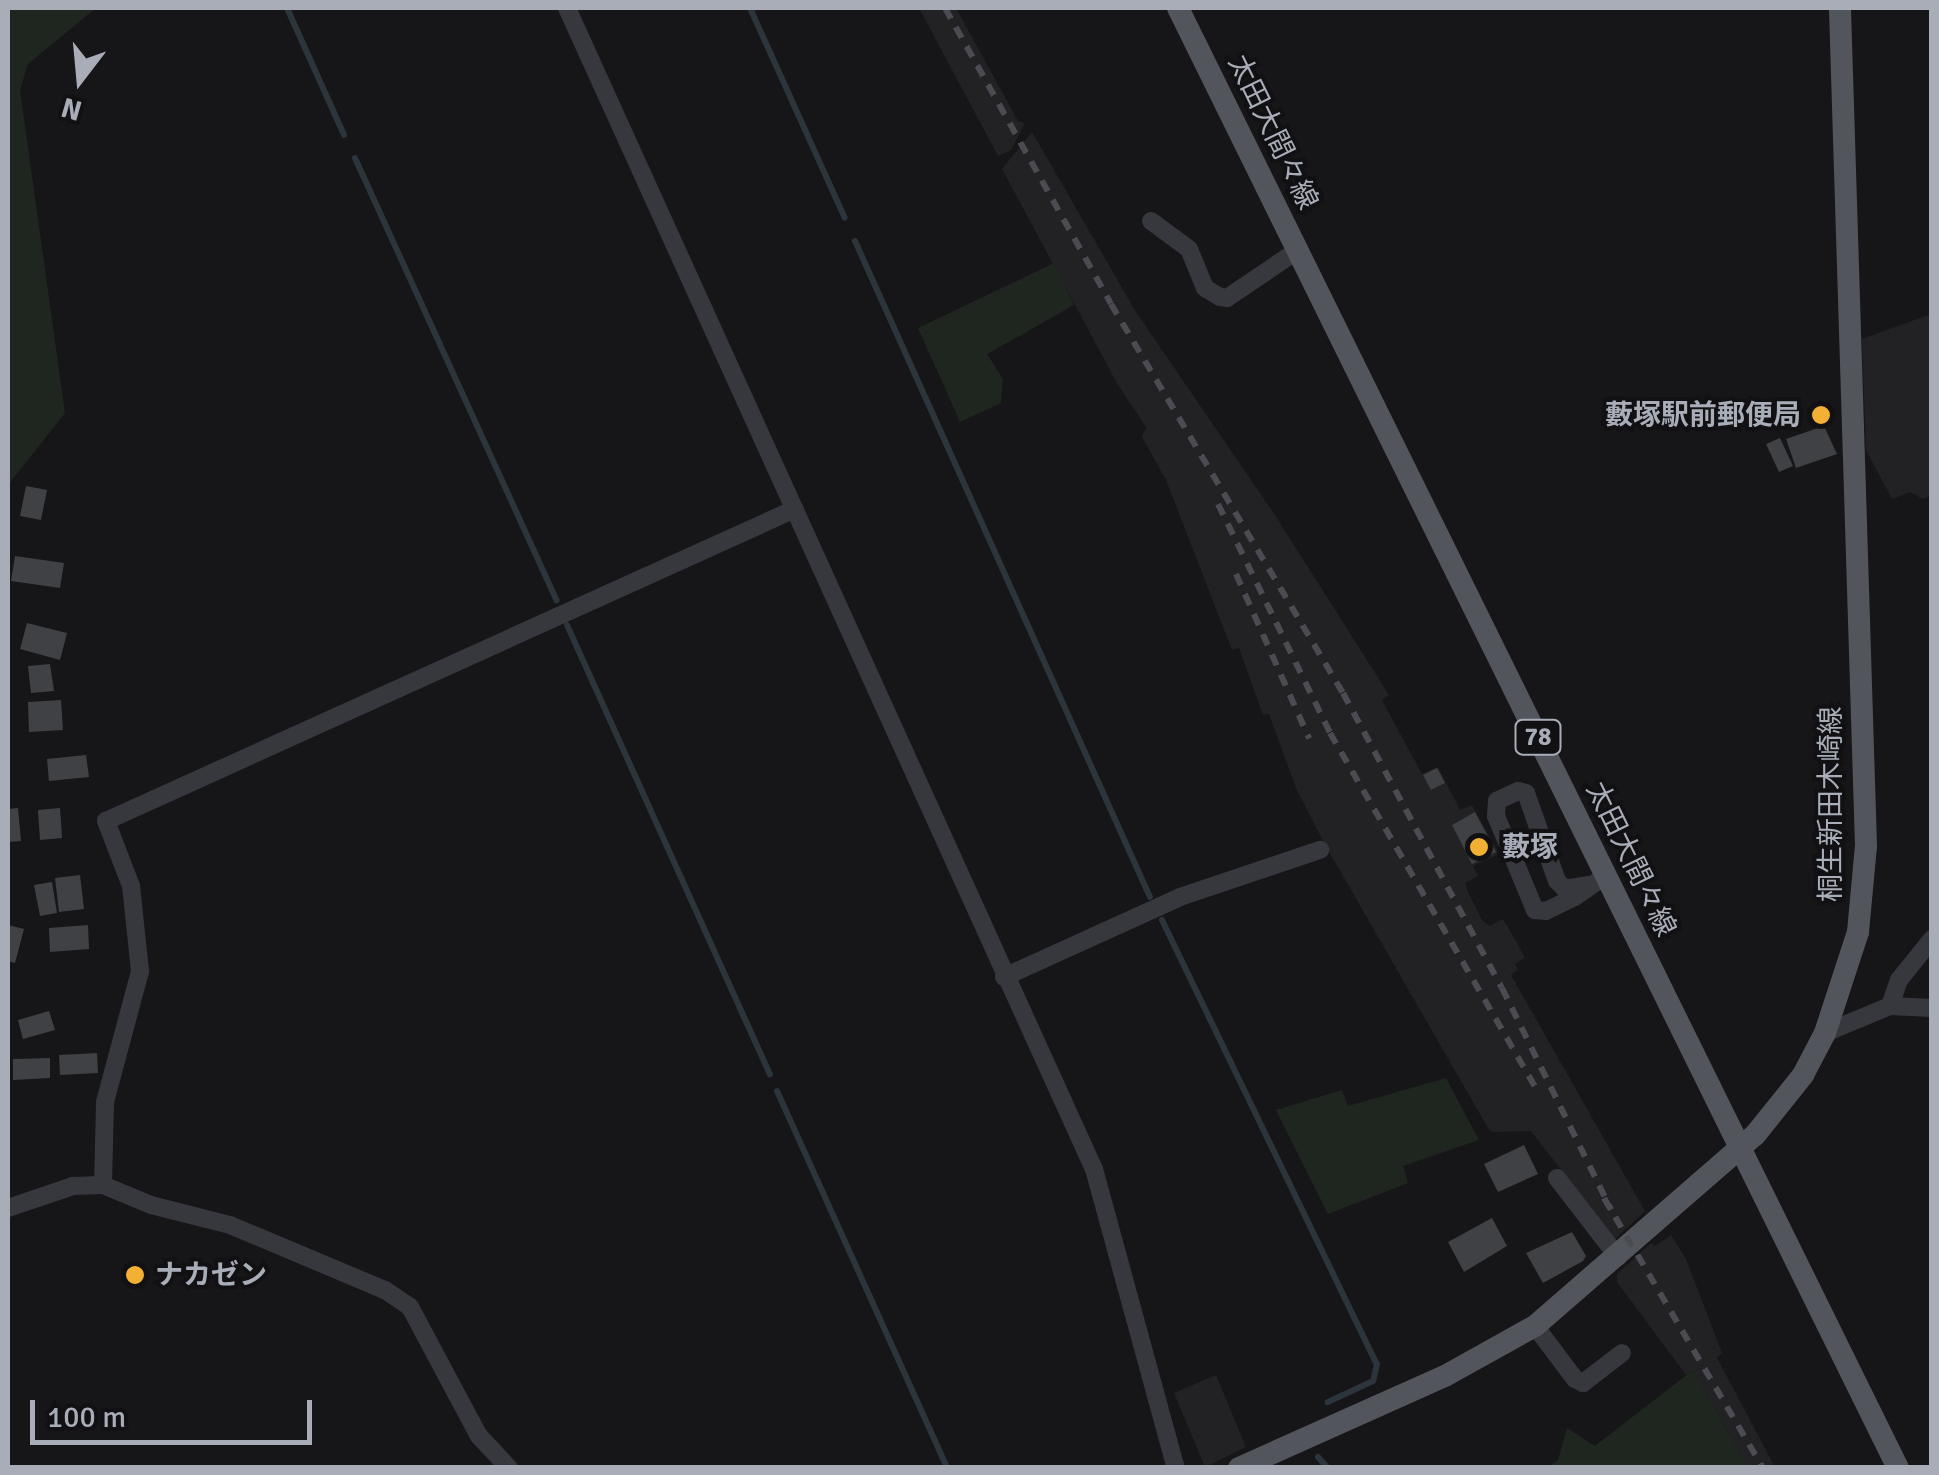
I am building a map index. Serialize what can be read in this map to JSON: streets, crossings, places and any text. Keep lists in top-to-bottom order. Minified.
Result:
{"streets":{"main road":["太田大間々線","78","桐生新田木崎線"]},"crossings":[["太田大間々線","桐生新田木崎線"]],"places":["藪塚駅前郵便局","藪塚","ナカゼン"],"scale_bar":"100 m","north":"bottom"}
